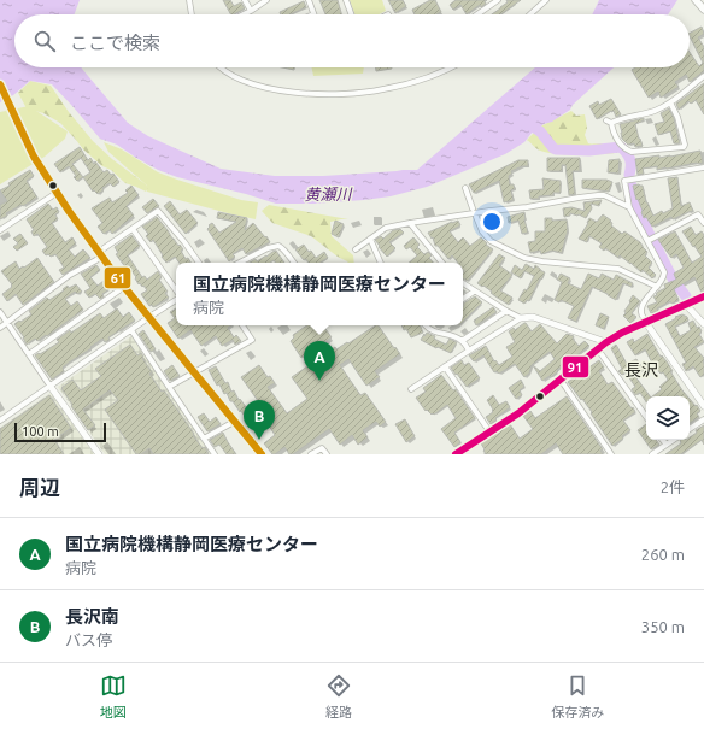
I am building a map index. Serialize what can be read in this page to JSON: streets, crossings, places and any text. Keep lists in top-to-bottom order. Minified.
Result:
{"districts":["長沢"],"water":["黄瀬川"],"lines":["transit line 61","transit line 91"],"scale_bar":"100 m","page":{"search":"ここで検索","popup":["国立病院機構静岡医療センター","病院"],"pins":["A","B"],"scale":"100 m","heading":["周辺","2件"],"list":[{"mark":"A","name":"国立病院機構静岡医療センター","note":"病院","value":"260 m"},{"mark":"B","name":"長沢南","note":"バス停","value":"350 m"}],"nav":["地図","経路","保存済み"]}}
